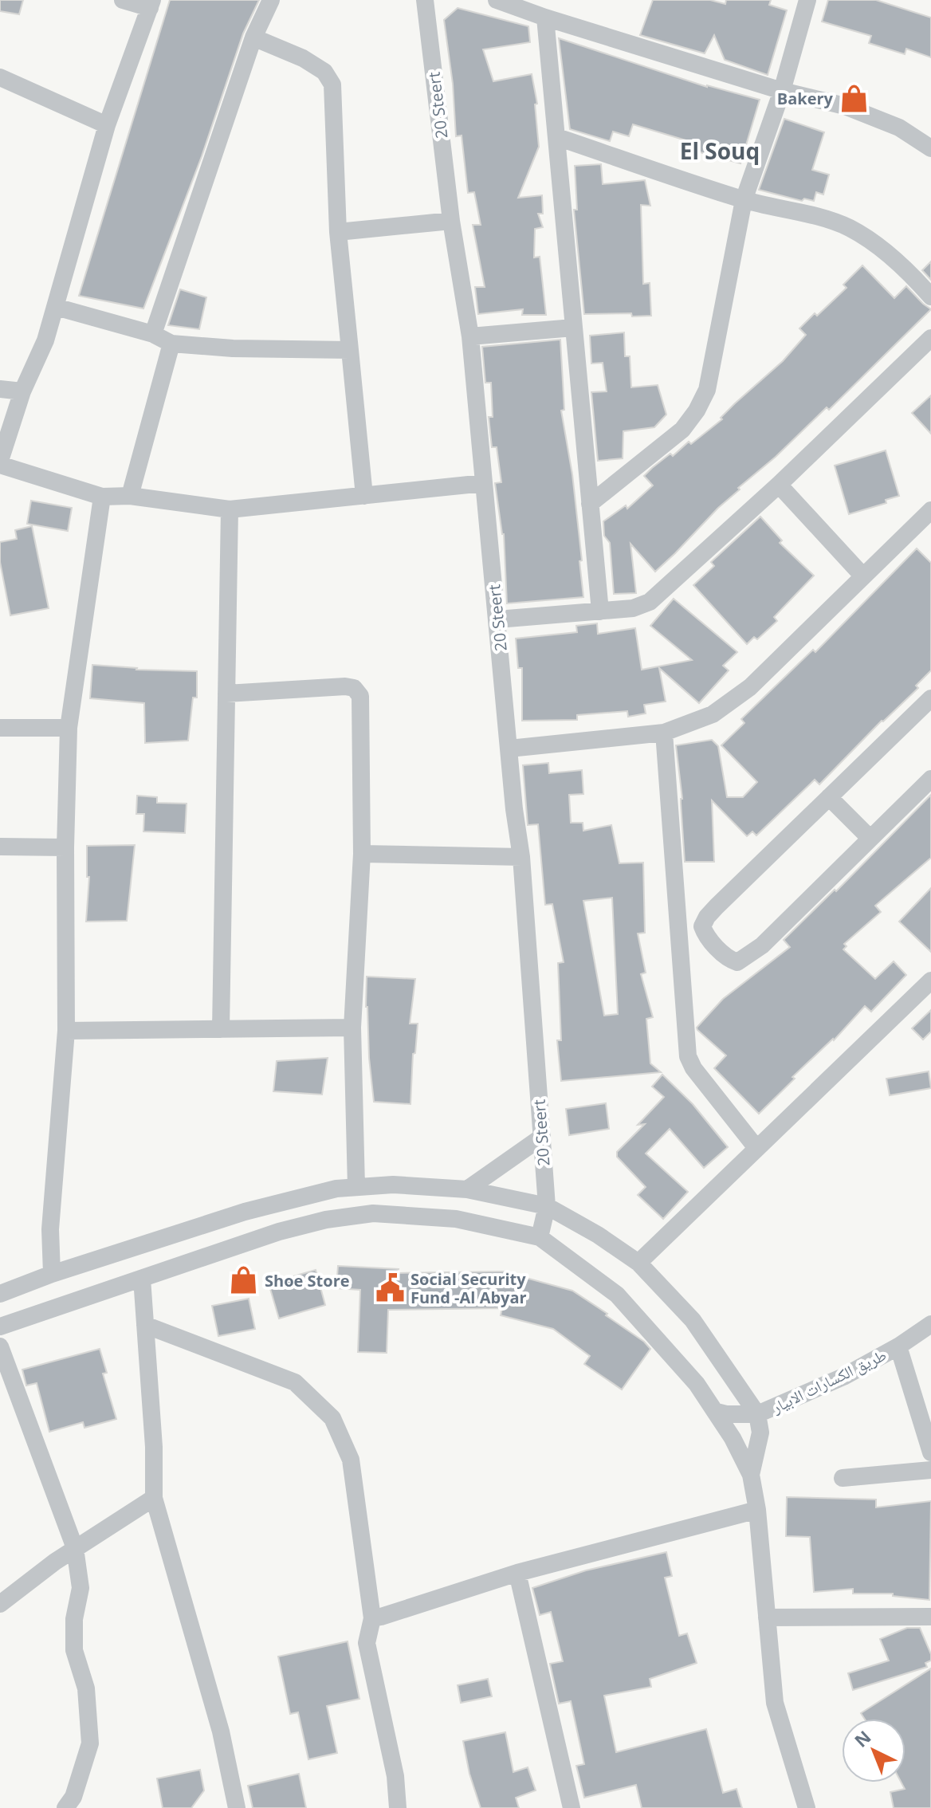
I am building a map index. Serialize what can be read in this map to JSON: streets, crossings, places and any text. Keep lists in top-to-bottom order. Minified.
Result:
{"streets":{"street":["20 Steert","طريق الكسارات الابيار"]},"districts":["El Souq"],"places":{"shop":["Bakery","Shoe Store"],"public building":["Social Security Fund -Al Abyar"]},"north":"top left"}
